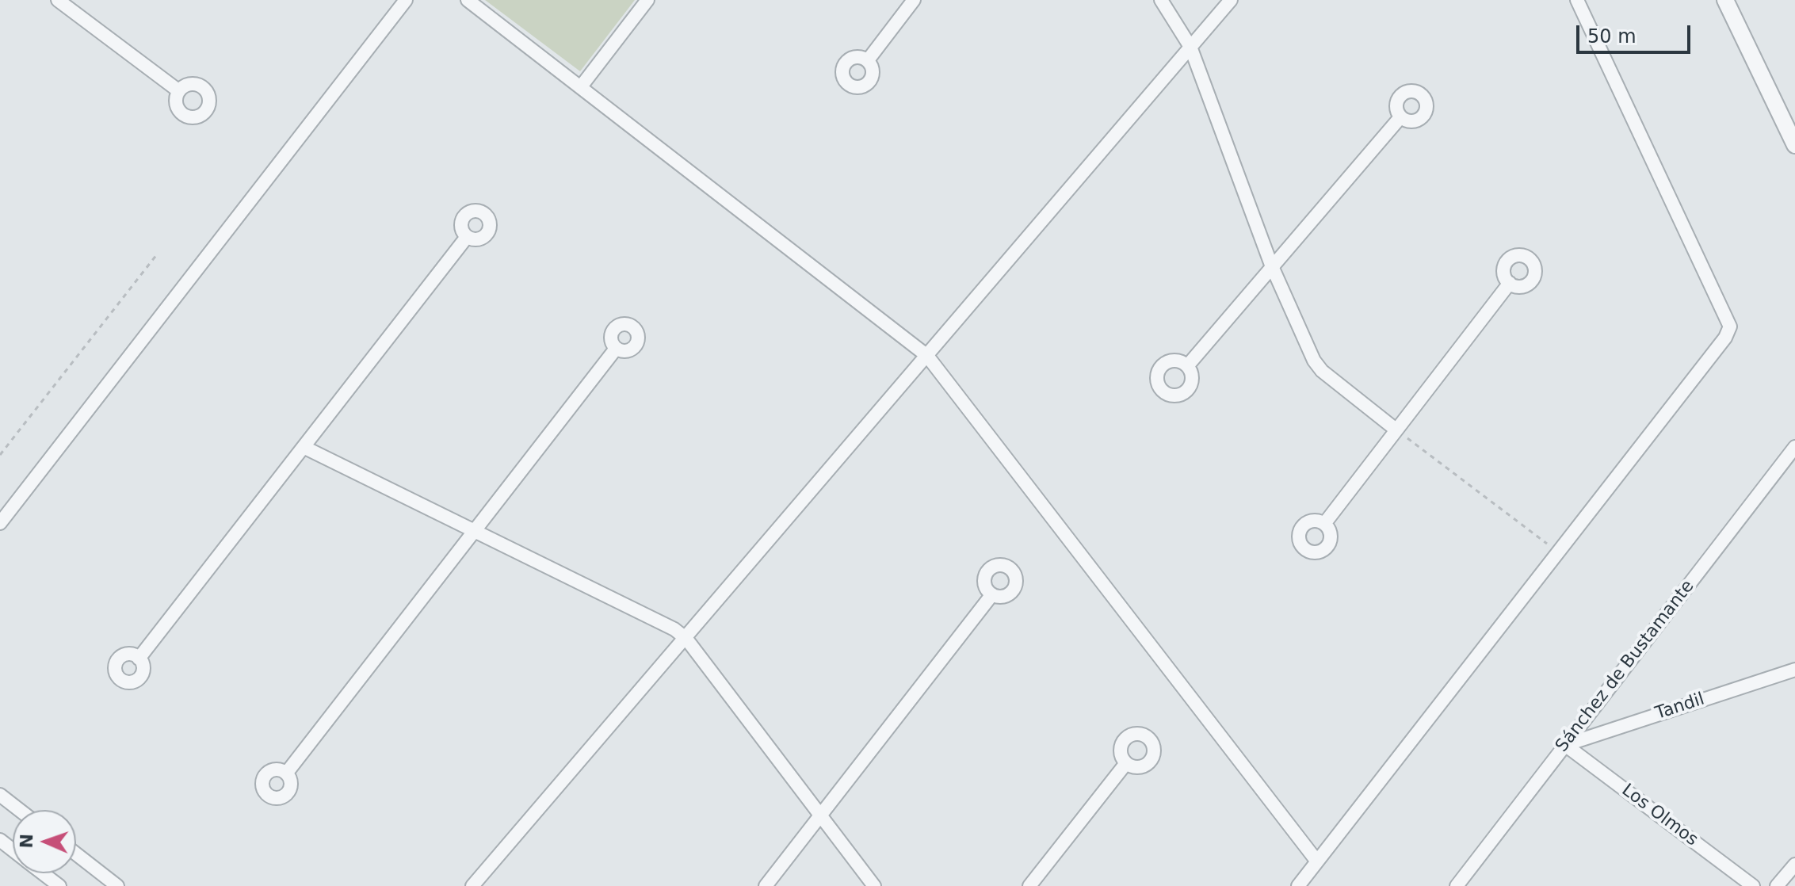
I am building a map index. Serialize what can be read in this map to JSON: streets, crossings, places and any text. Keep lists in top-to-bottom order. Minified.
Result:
{"streets":{"street":["Sánchez de Bustamante","Tandil","Los Olmos"]},"crossings":[["Sánchez de Bustamante","Tandil"],["Sánchez de Bustamante","Los Olmos"],["Tandil","Los Olmos"]],"scale_bar":"50 m","north":"left"}
